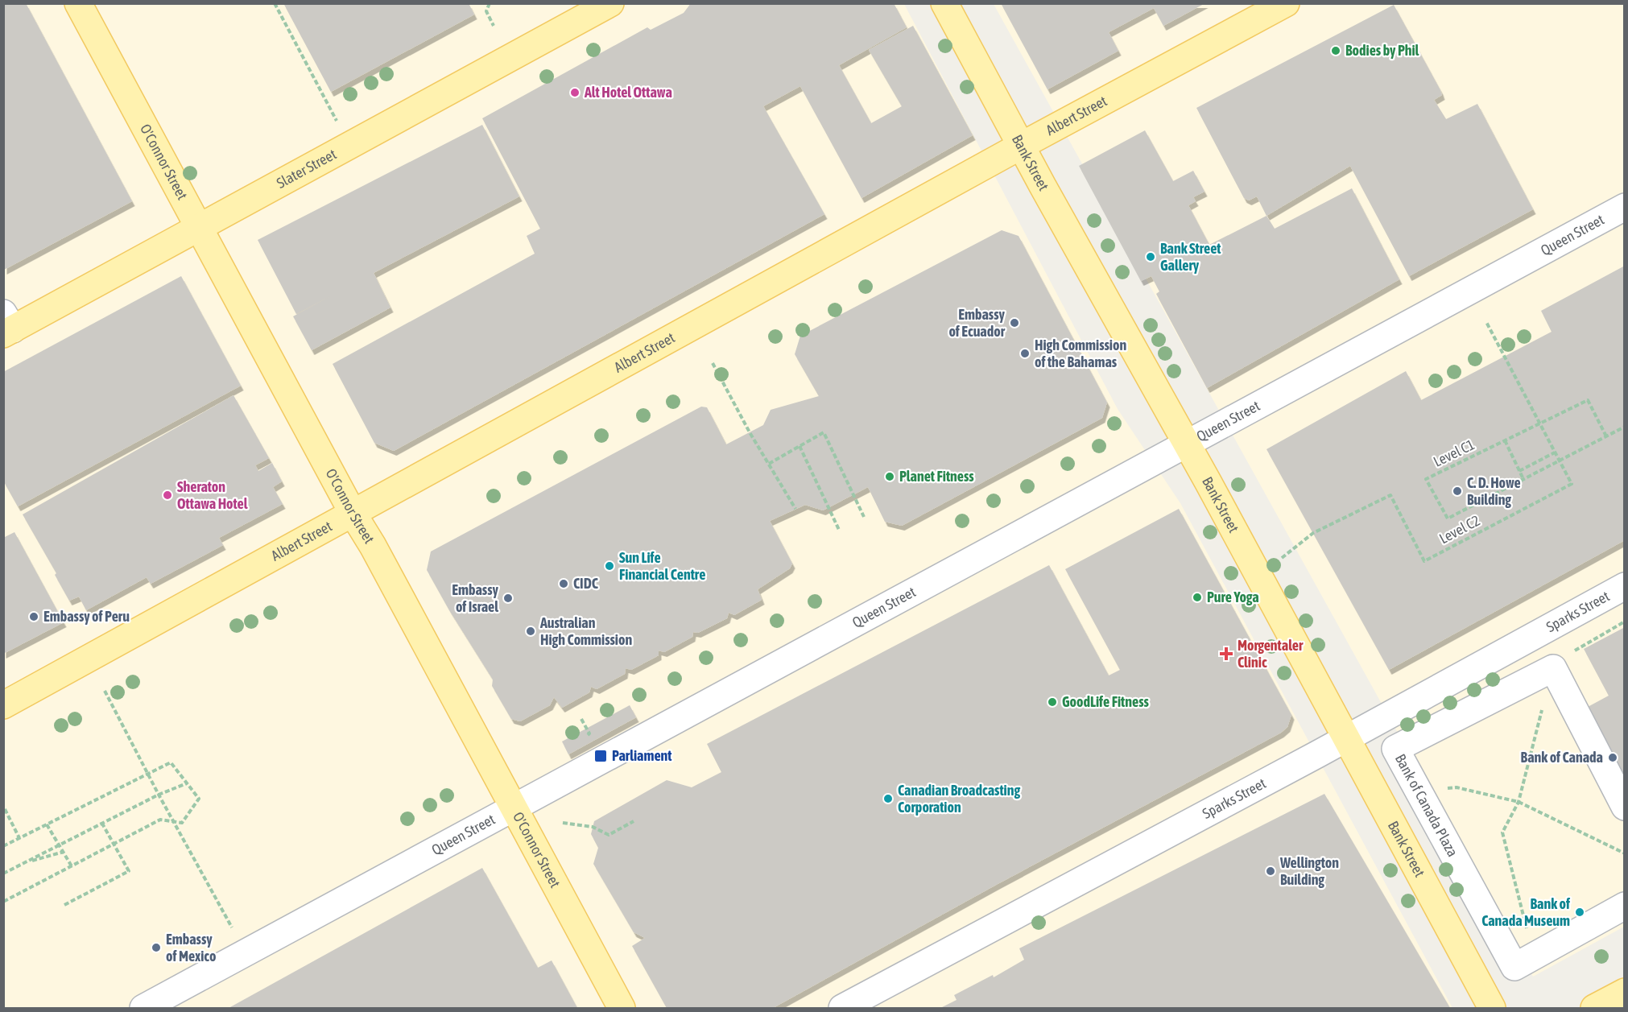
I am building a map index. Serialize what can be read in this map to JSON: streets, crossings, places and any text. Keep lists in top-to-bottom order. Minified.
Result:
{"streets":{"main road":["Albert Street","O'Connor Street","Bank Street","Slater Street"],"street":["Queen Street","Sparks Street","Bank of Canada Plaza"],"path":["Level C1","Level C2"]},"crossings":[["Albert Street","O'Connor Street"],["Albert Street","Bank Street"],["O'Connor Street","Slater Street"],["O'Connor Street","Queen Street"],["Bank Street","Queen Street"],["Bank Street","Sparks Street"]],"places":{"other":["Bodies by Phil","Alt Hotel Ottawa","Bank Street Gallery","Embassy of Ecuador","High Commission of the Bahamas","Planet Fitness","C. D. Howe Building","Sheraton Ottawa Hotel","Sun Life Financial Centre","CIDC","Pure Yoga","Embassy of Israel","Embassy of Peru","Australian High Commission","GoodLife Fitness","Bank of Canada","Canadian Broadcasting Corporation","Wellington Building","Bank of Canada Museum","Embassy of Mexico"],"health":["Morgentaler Clinic"],"transit":["Parliament"]}}
